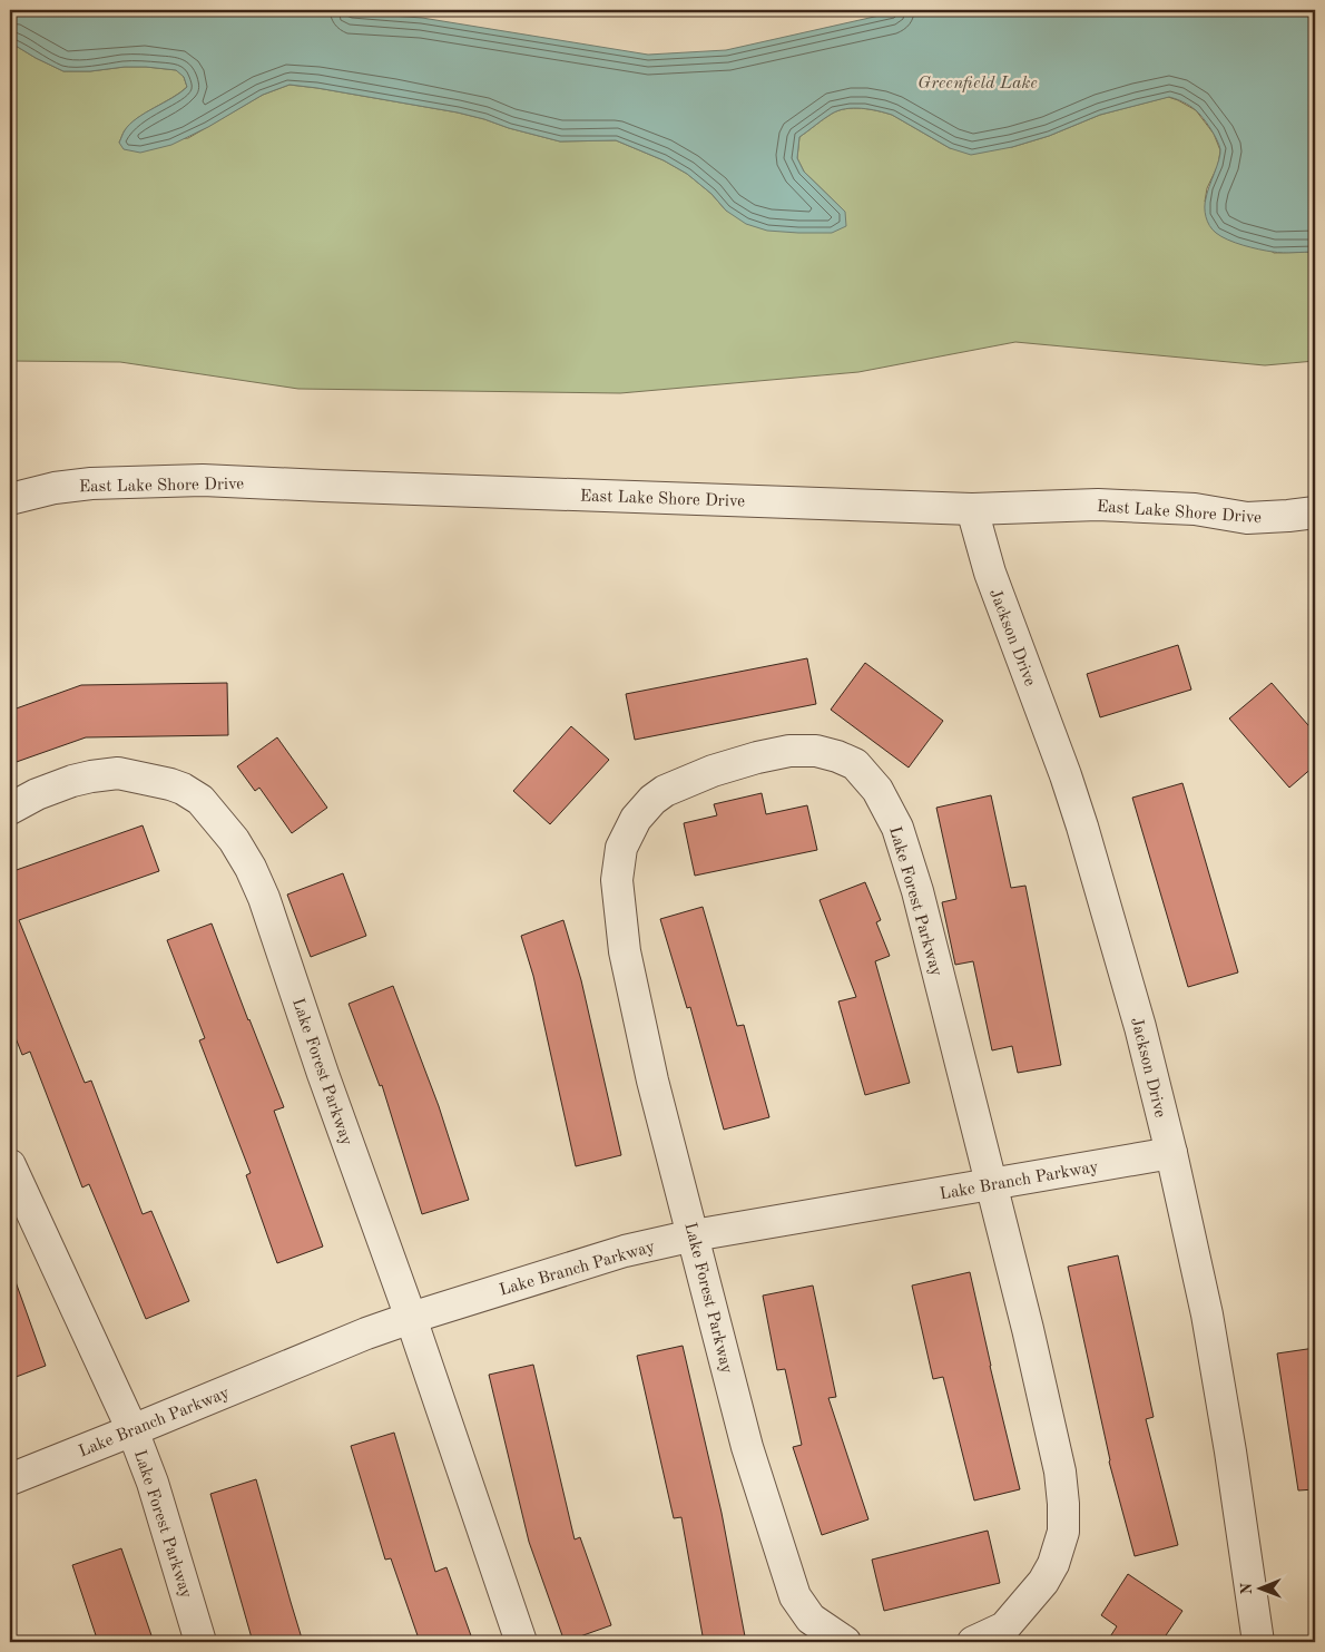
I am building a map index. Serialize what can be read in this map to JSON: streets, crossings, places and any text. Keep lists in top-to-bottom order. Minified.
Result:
{"streets":{"street":["East Lake Shore Drive","Jackson Drive","Lake Forest Parkway","Lake Branch Parkway"]},"crossings":[["East Lake Shore Drive","Jackson Drive"],["Jackson Drive","Lake Branch Parkway"],["Lake Forest Parkway","Lake Branch Parkway"]],"water":["Greenfield Lake"],"north":"left"}
